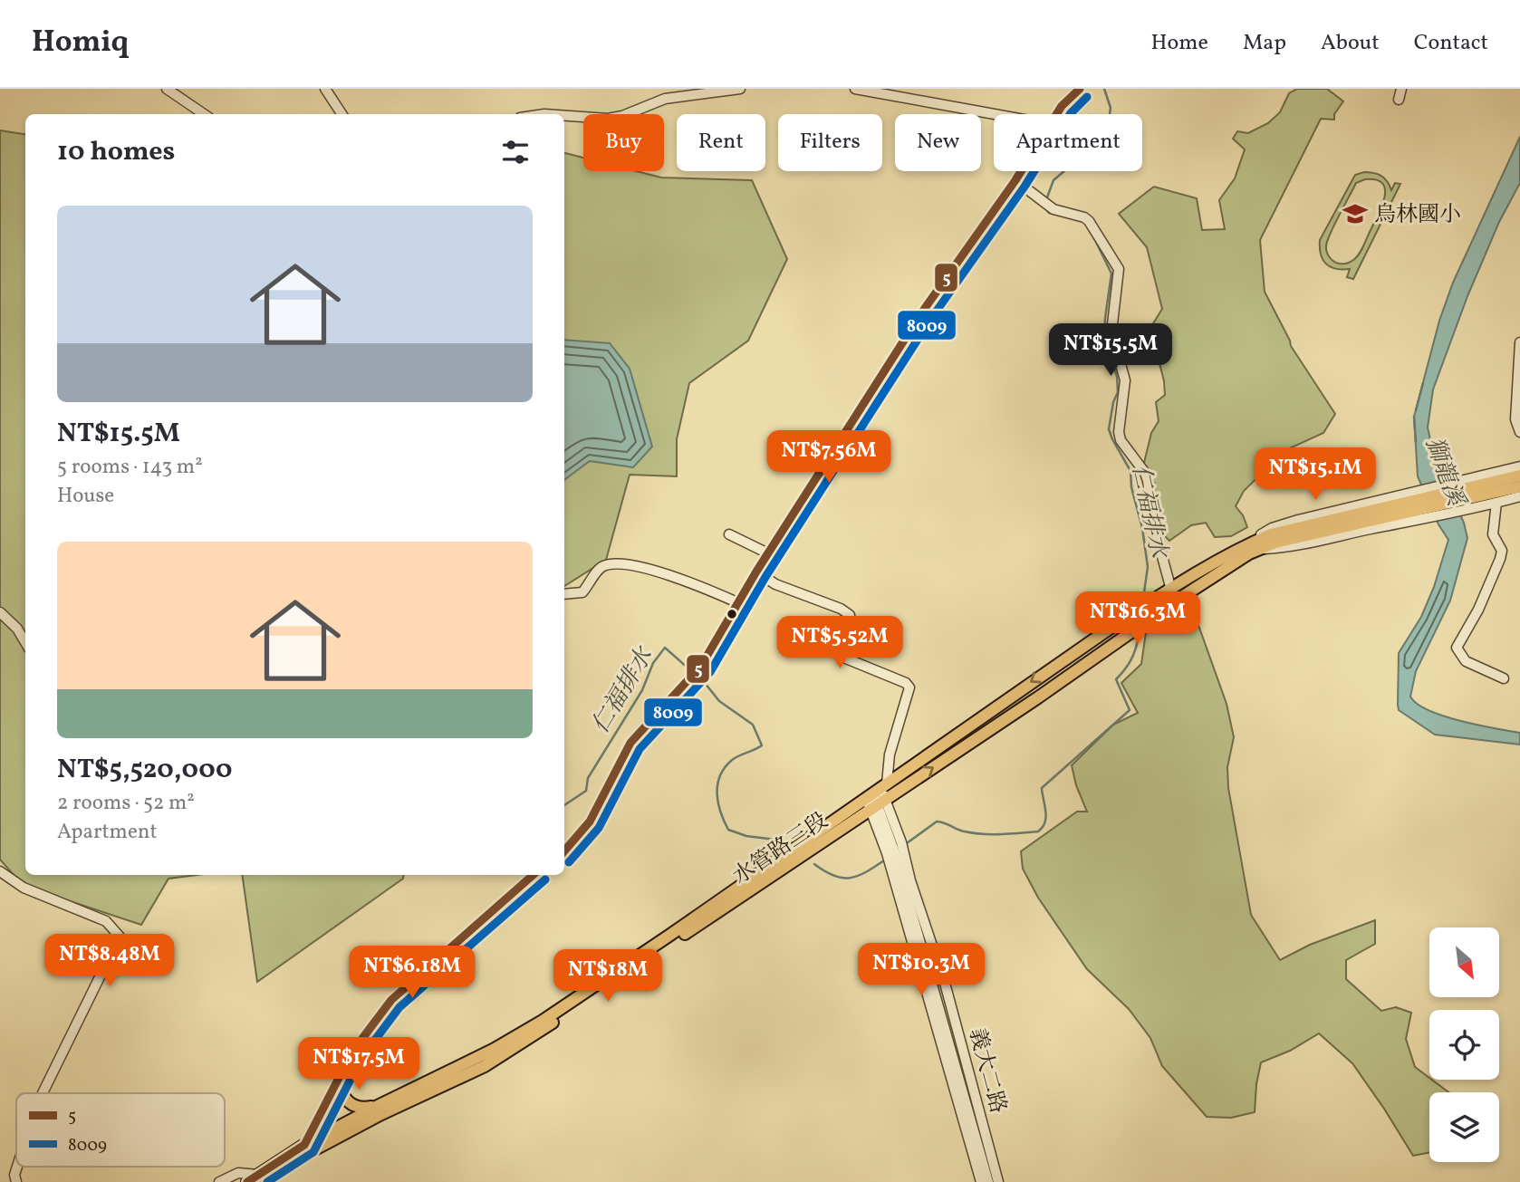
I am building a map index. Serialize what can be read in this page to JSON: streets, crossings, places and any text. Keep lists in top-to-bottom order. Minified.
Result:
{"streets":{"main road":["水管路三段"],"street":["義大二路"]},"crossings":[["水管路三段","義大二路"]],"water":["獅龍溪","仁福排水"],"places":{"school or university":["烏林國小"]},"lines":["transit line 5","transit line 8009"],"legend":["5","8009"],"north":"bottom right","page":{"header":"Homiq","nav":["Home","Map","About","Contact"],"chip":["Buy","Rent","Filters","New","Apartment"],"heading":"10 homes","list":[{"name":"NT$15.5M","note":"5 rooms · 143 m² · House"},{"name":"NT$5,520,000","note":"2 rooms · 52 m² · Apartment"}],"price":["NT$15.5M","NT$7.56M","NT$15.1M","NT$16.3M","NT$5.52M","NT$8.48M","NT$10.3M","NT$6.18M","NT$18M","NT$17.5M"]}}
